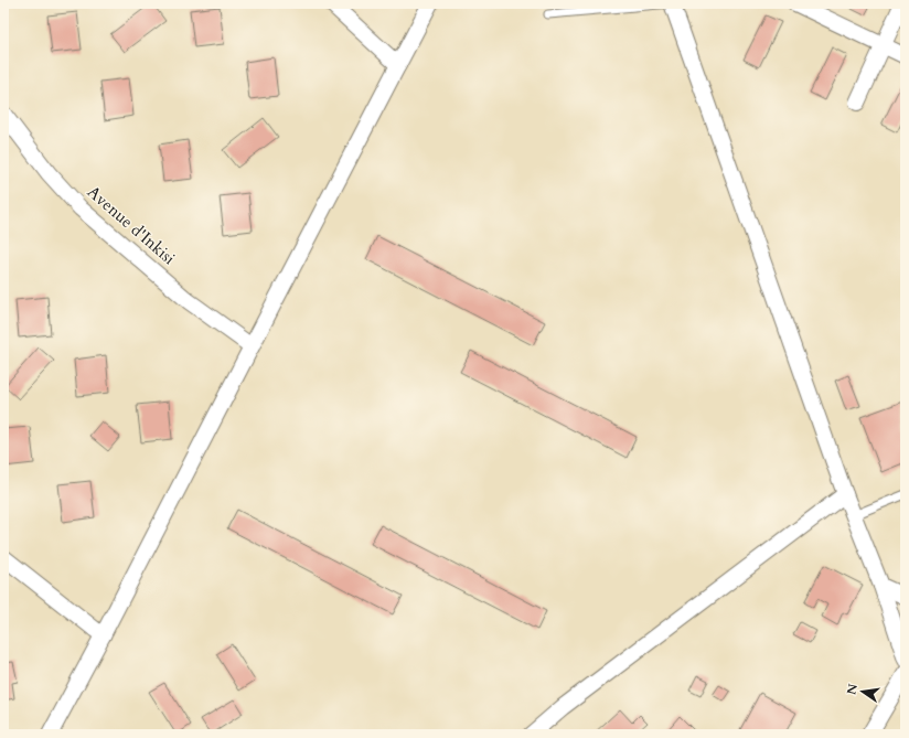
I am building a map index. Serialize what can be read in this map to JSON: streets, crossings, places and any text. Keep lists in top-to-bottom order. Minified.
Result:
{"streets":{"street":["Avenue d'Inkisi"]},"north":"left"}
